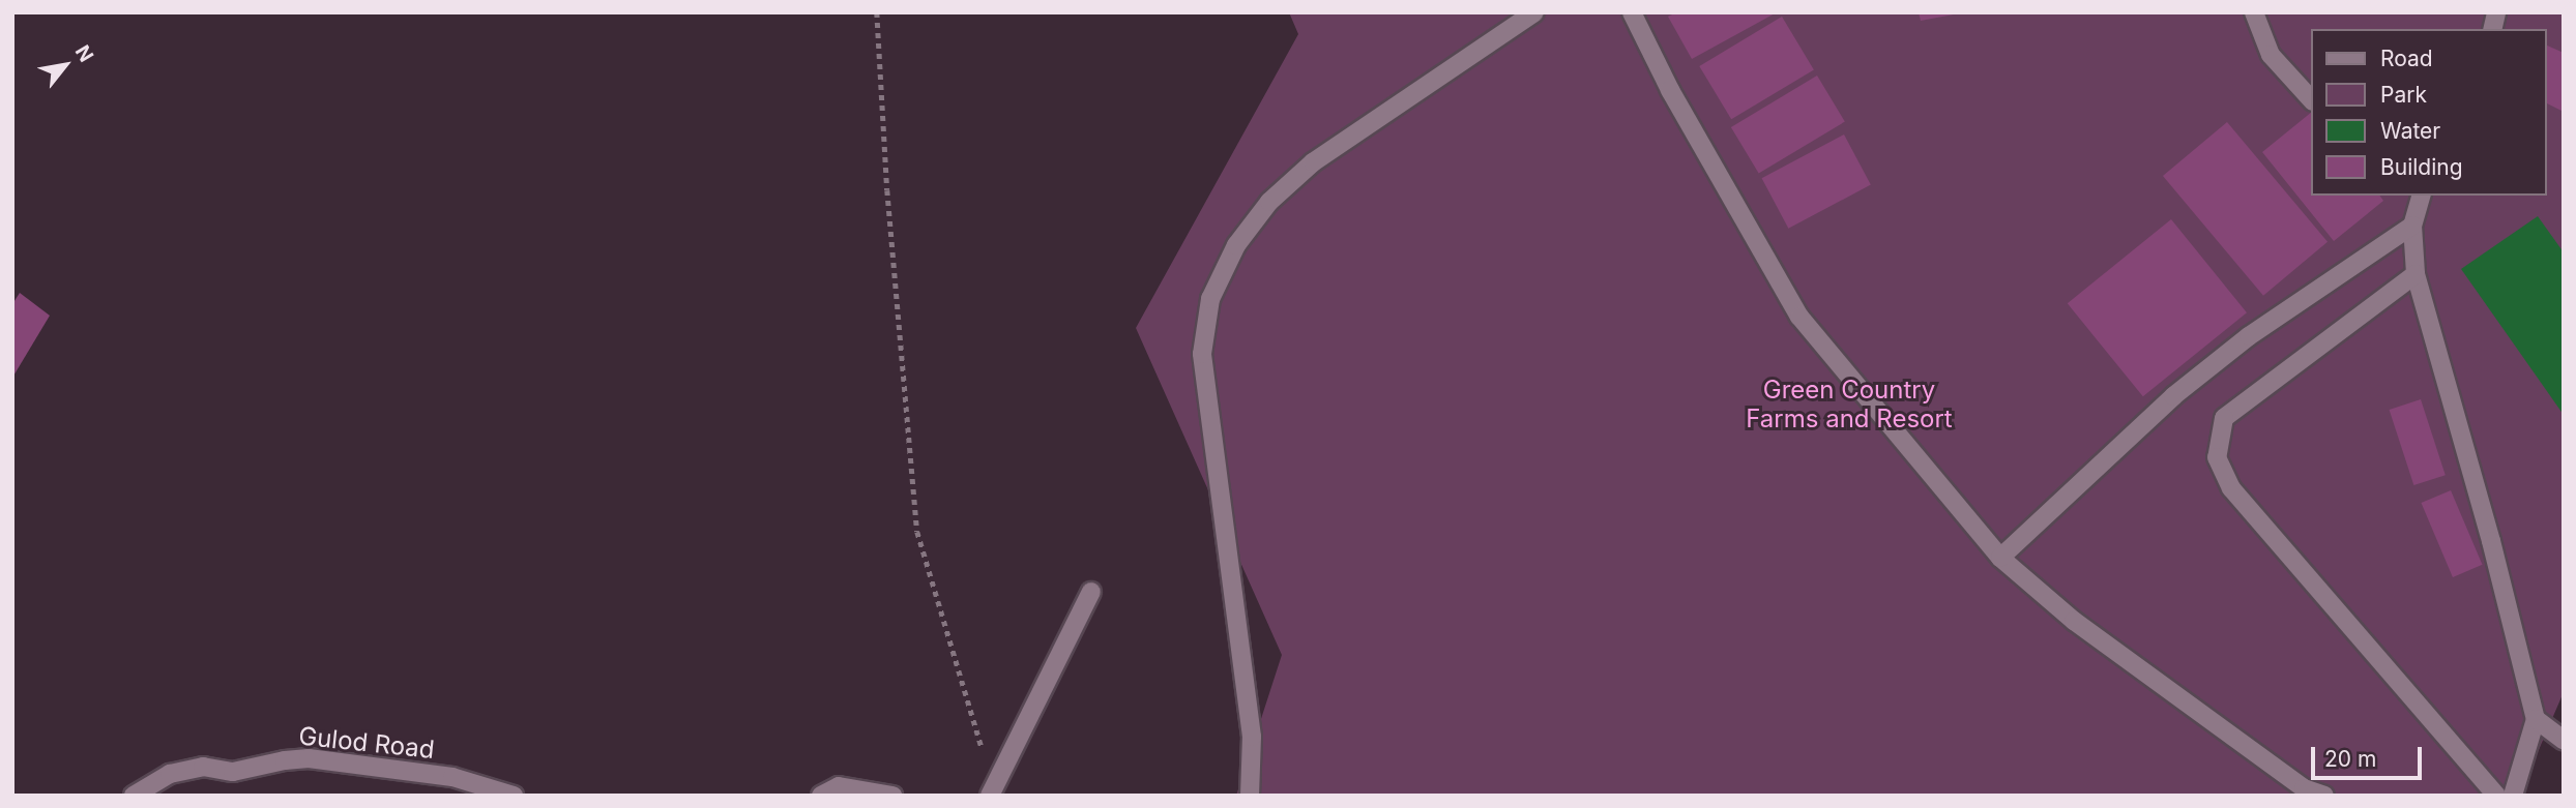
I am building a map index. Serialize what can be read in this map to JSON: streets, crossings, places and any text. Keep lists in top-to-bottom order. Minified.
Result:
{"streets":{"street":["Gulod Road"]},"parks":["Green Country Farms and Resort"],"legend":["Road","Park","Water","Building"],"scale_bar":"20 m","north":"top right"}
